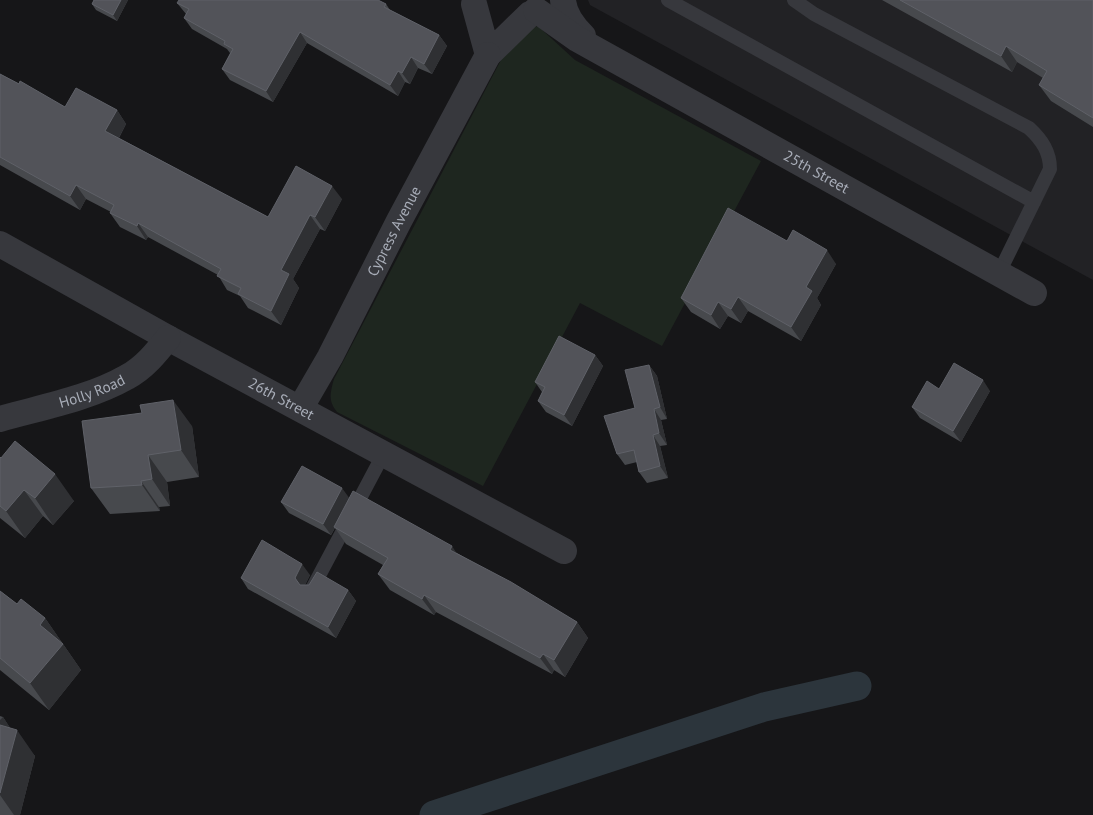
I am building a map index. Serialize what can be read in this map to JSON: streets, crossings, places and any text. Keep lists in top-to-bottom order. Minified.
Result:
{"streets":{"street":["25th Street","Cypress Avenue","Holly Road","26th Street"]},"crossings":[["25th Street","Cypress Avenue"],["Cypress Avenue","26th Street"],["Holly Road","26th Street"]]}
